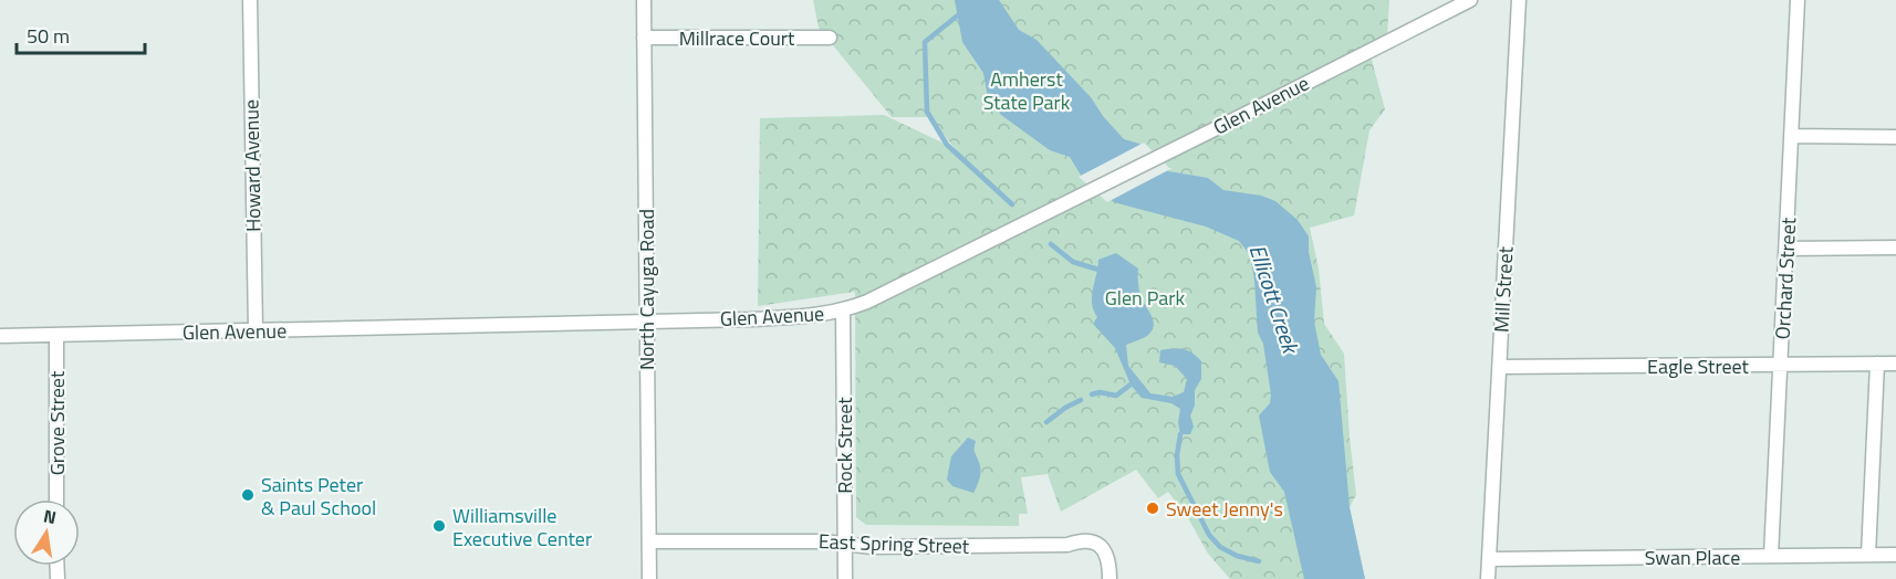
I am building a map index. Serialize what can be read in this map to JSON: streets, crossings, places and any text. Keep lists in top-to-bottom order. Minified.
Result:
{"streets":{"street":["Millrace Court","Glen Avenue","Howard Avenue","Orchard Street","North Cayuga Road","Mill Street","Eagle Street","Grove Street","Rock Street","East Spring Street","Swan Place"]},"crossings":[["Millrace Court","North Cayuga Road"],["Glen Avenue","Howard Avenue"],["Glen Avenue","North Cayuga Road"],["Glen Avenue","Grove Street"],["Glen Avenue","Rock Street"],["Orchard Street","Eagle Street"],["Orchard Street","Swan Place"],["North Cayuga Road","East Spring Street"],["Mill Street","Eagle Street"],["Mill Street","Swan Place"],["Rock Street","East Spring Street"]],"water":["Ellicott Creek"],"parks":["Amherst State Park","Glen Park"],"places":["Saints Peter & Paul School","Sweet Jenny's","Williamsville Executive Center"],"scale_bar":"50 m","north":"top"}
